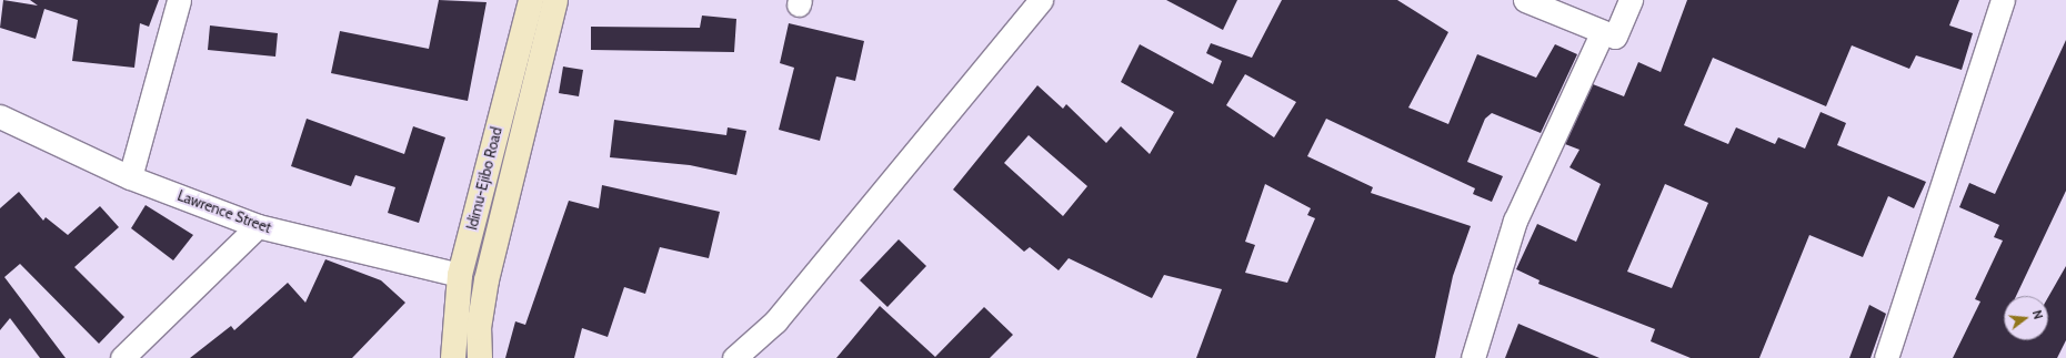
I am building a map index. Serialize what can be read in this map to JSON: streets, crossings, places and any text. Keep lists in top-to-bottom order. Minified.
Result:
{"streets":{"main road":["Idimu-Ejibo Road"],"street":["Lawrence Street"]},"crossings":[["Idimu-Ejibo Road","Lawrence Street"]],"north":"right"}
